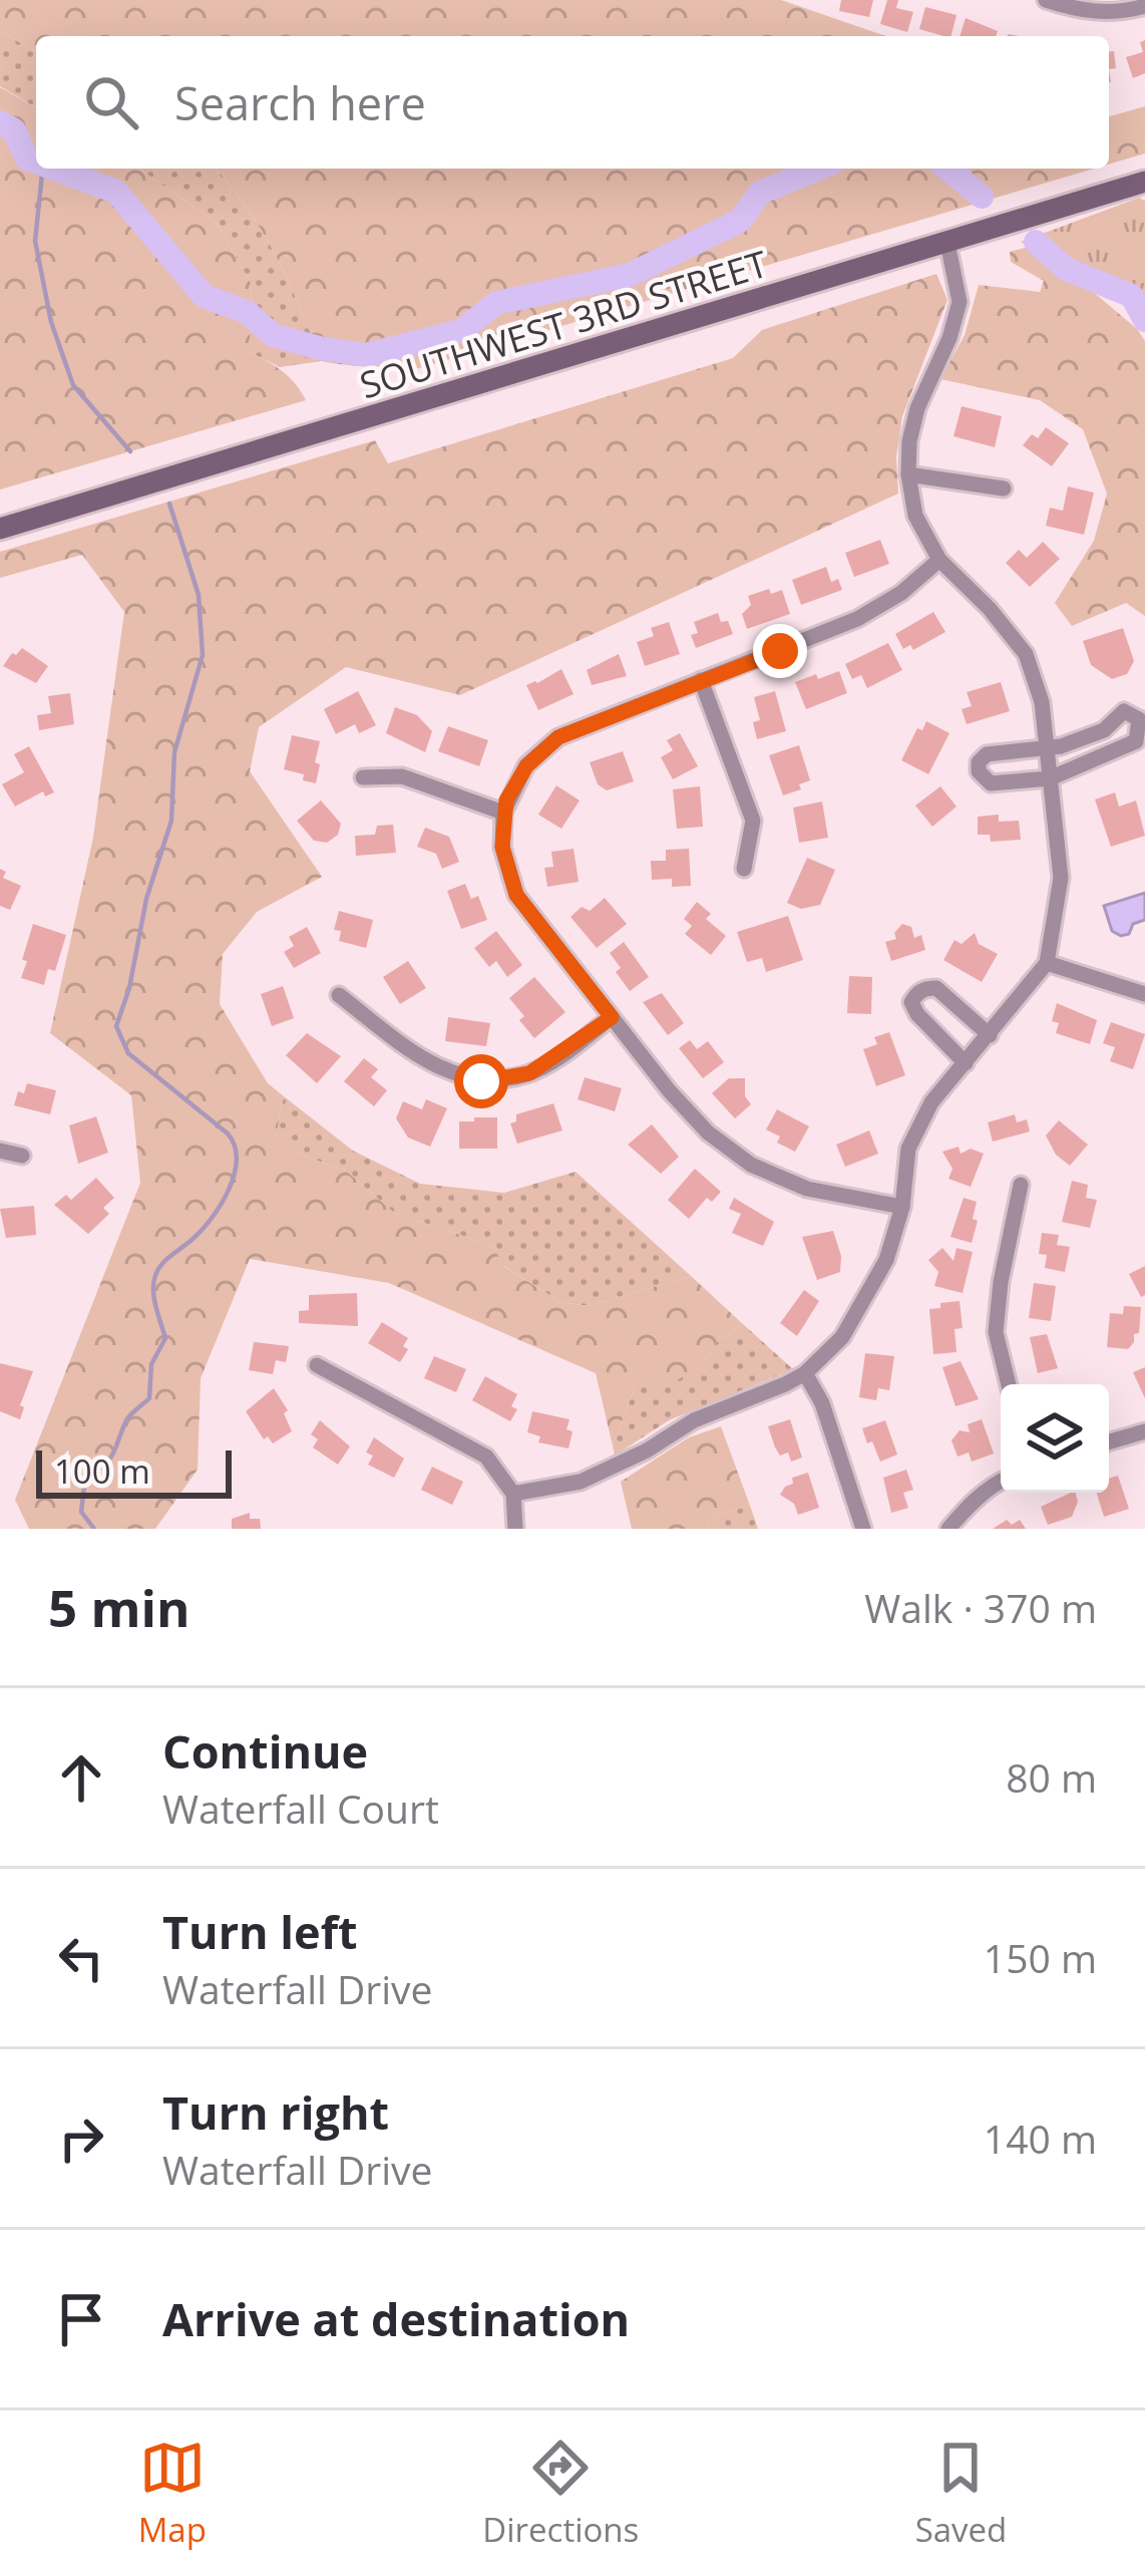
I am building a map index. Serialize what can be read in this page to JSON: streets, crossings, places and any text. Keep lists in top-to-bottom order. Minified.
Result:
{"streets":{"main road":["SOUTHWEST 3RD STREET"]},"scale_bar":"100 m","page":{"search":"Search here","scale":"100 m","heading":["5 min","Walk · 370 m"],"list":[["Continue","Waterfall Court","80 m"],["Turn left","Waterfall Drive","150 m"],["Turn right","Waterfall Drive","140 m"],"Arrive at destination"],"nav":["Map","Directions","Saved"]}}
